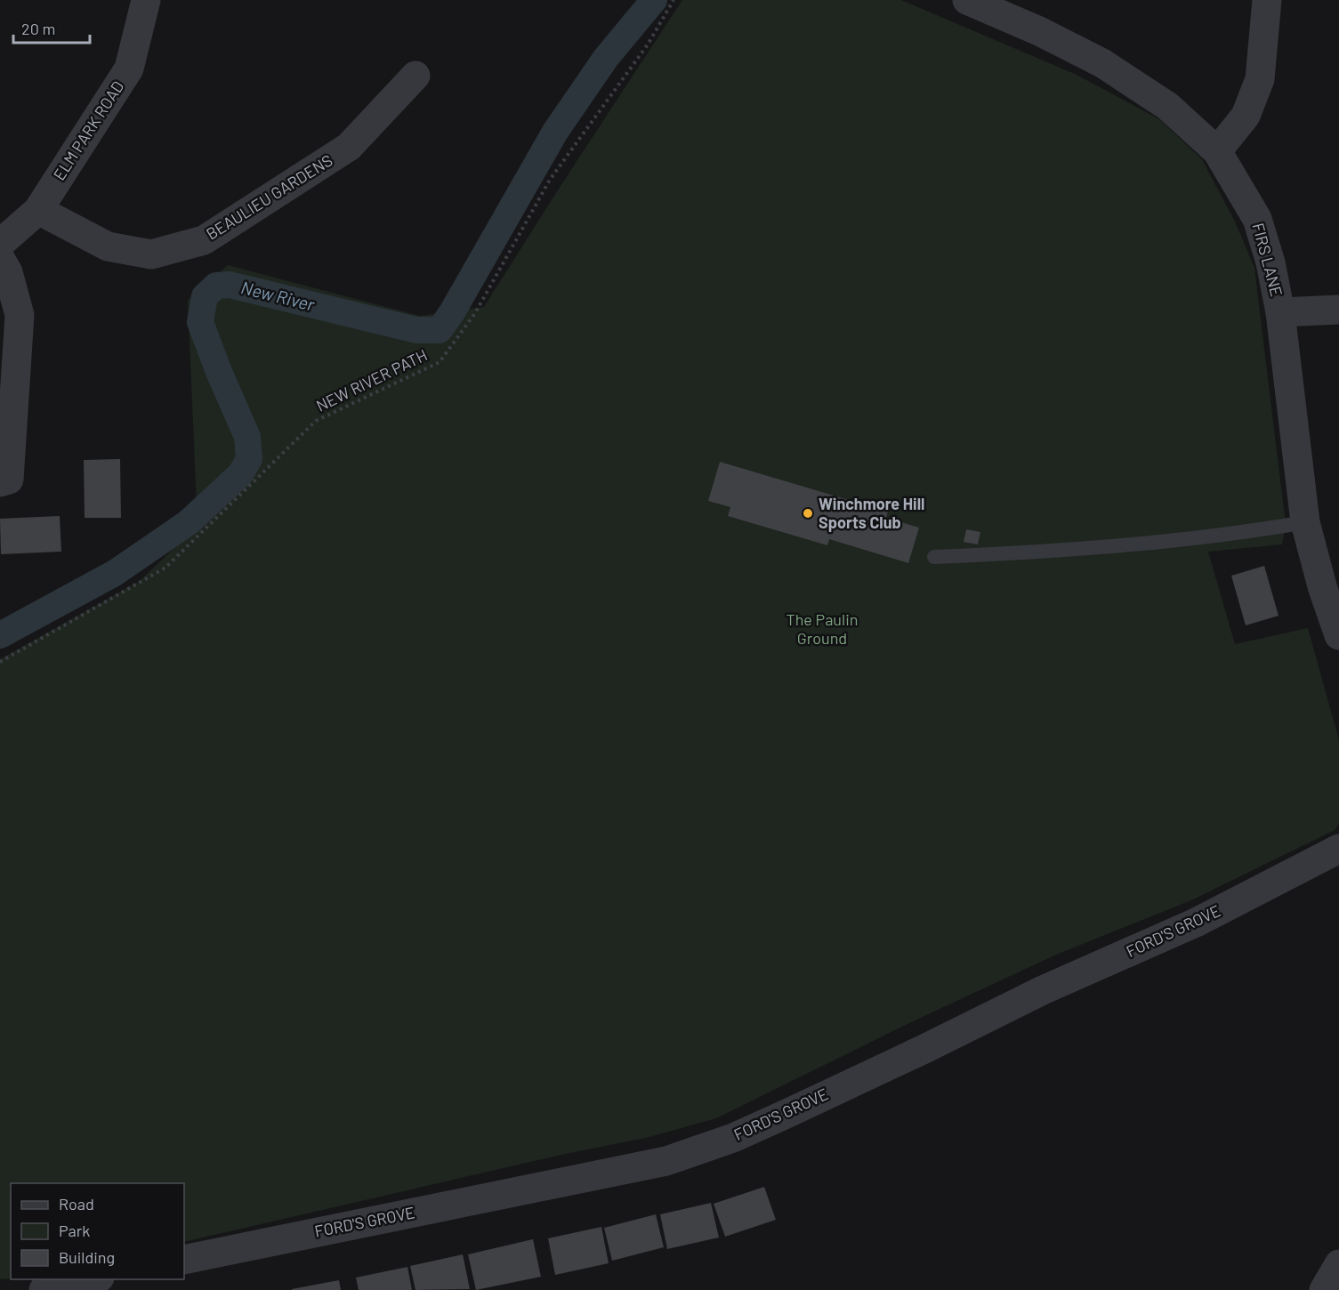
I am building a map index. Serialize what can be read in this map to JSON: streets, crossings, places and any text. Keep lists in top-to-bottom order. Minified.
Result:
{"streets":{"street":["ELM PARK ROAD","BEAULIEU GARDENS","FIRS LANE","FORD'S GROVE"],"path":["NEW RIVER PATH"]},"crossings":[["ELM PARK ROAD","BEAULIEU GARDENS"]],"water":["New River"],"parks":["The Paulin Ground"],"places":["Winchmore Hill Sports Club"],"legend":["Road","Park","Building"],"scale_bar":"20 m"}
